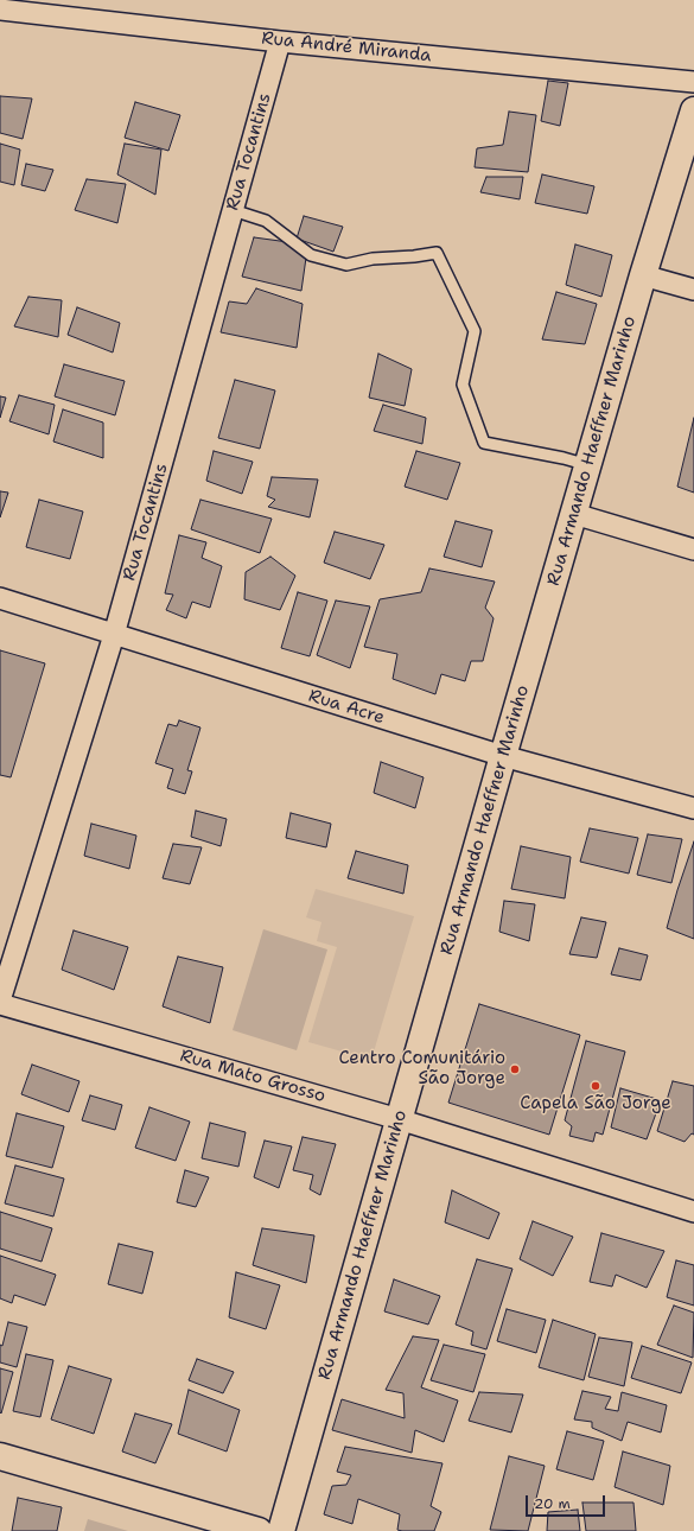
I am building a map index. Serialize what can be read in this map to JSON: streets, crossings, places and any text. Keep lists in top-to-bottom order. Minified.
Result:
{"streets":{"street":["Rua André Miranda","Rua Tocantins","Rua Armando Haeffner Marinho","Rua Acre","Rua Mato Grosso"]},"crossings":[["Rua André Miranda","Rua Tocantins"],["Rua Tocantins","Rua Acre"],["Rua Armando Haeffner Marinho","Rua Acre"],["Rua Armando Haeffner Marinho","Rua Mato Grosso"]],"places":["Centro Comunitário São Jorge","Capela São Jorge"],"scale_bar":"20 m"}
